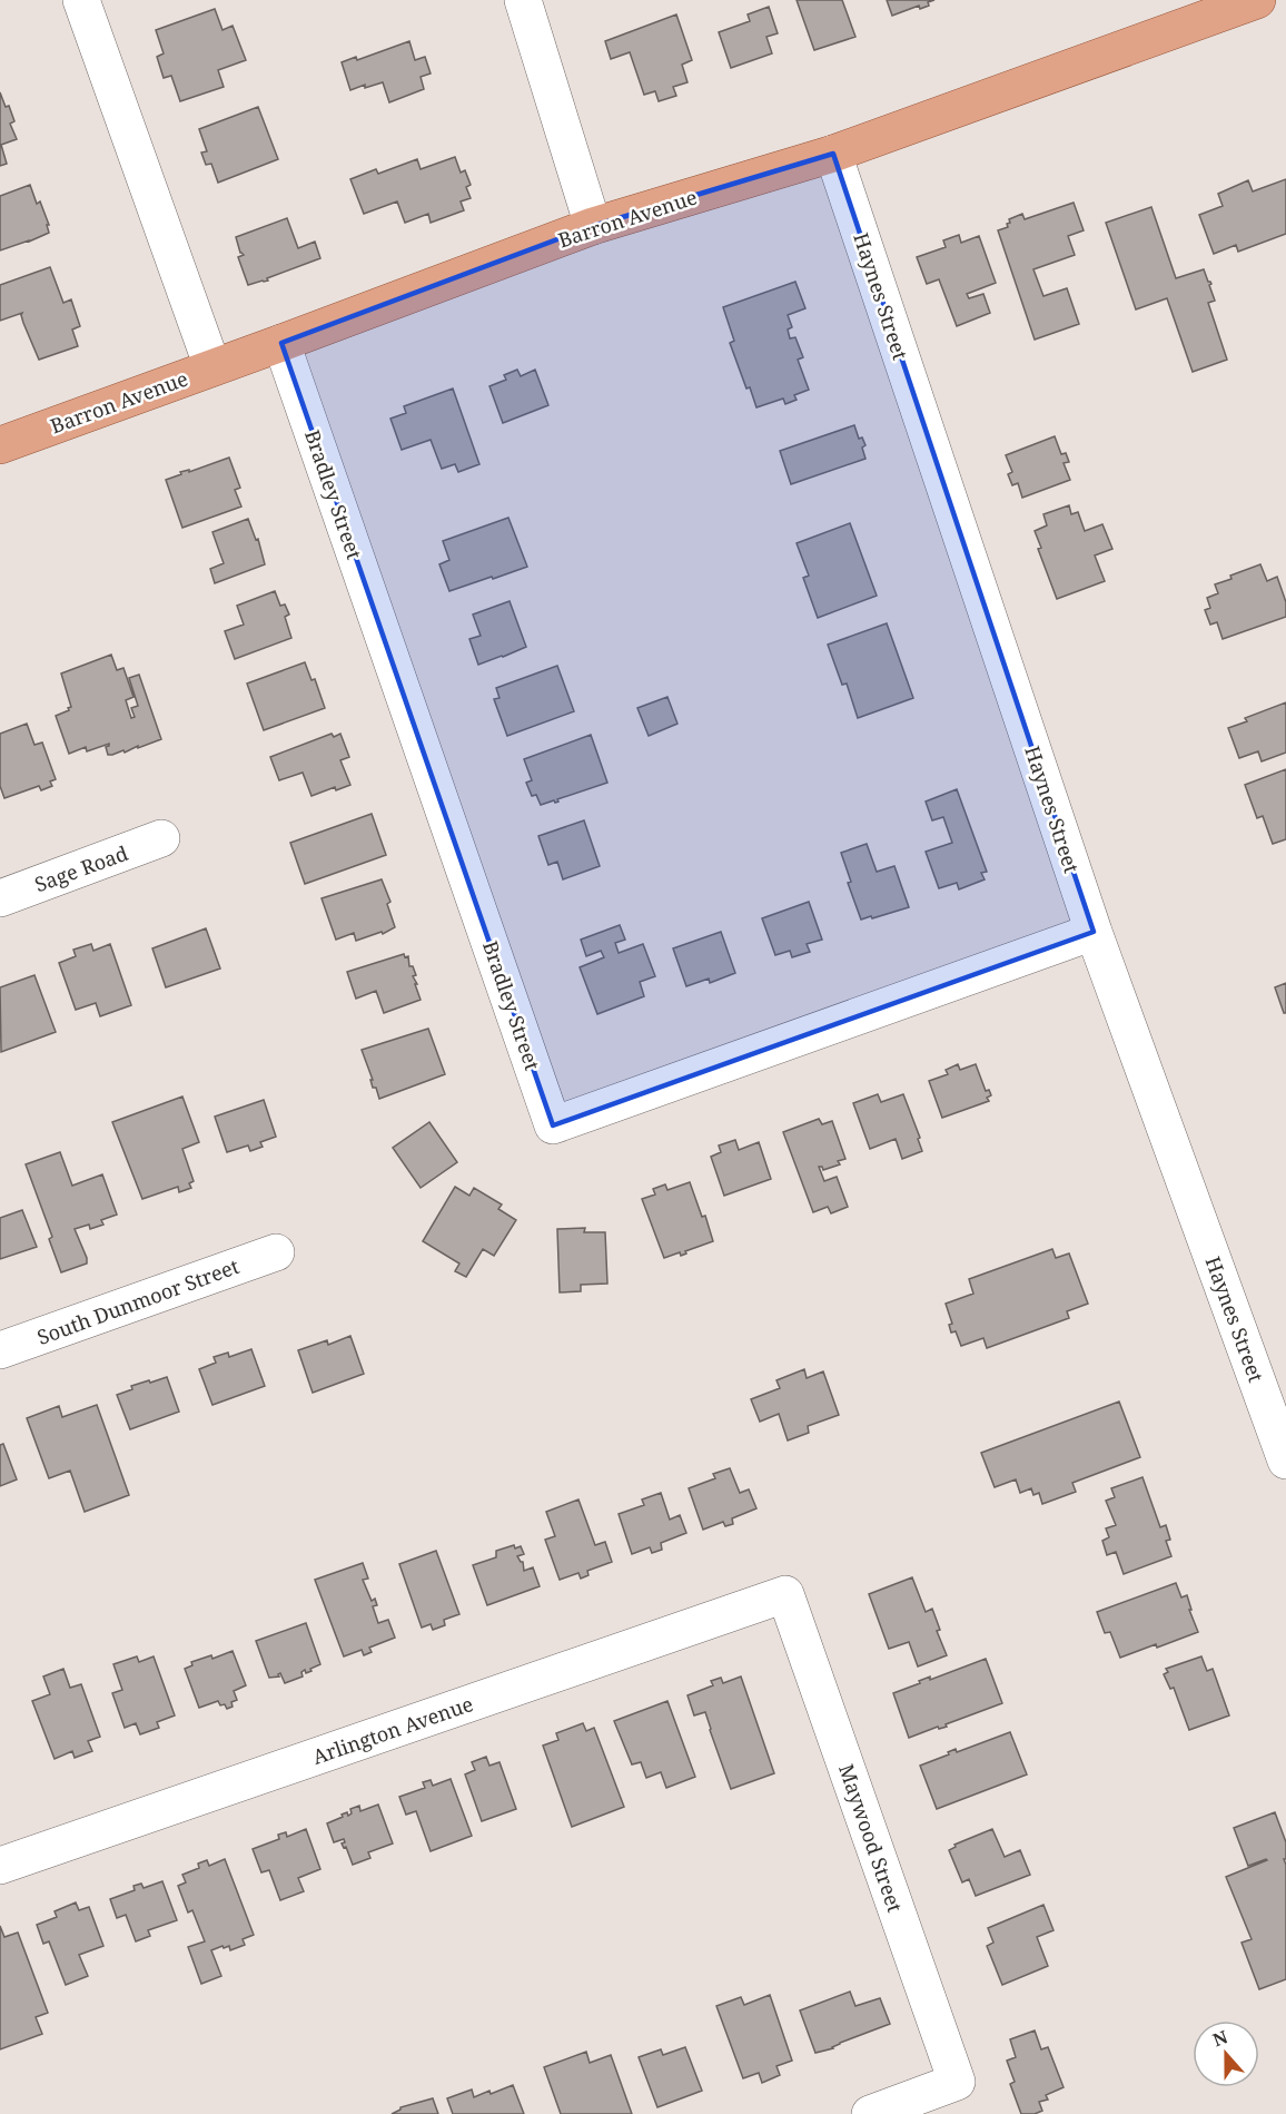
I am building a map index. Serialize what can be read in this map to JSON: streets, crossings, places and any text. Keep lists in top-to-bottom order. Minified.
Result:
{"streets":{"main road":["Barron Avenue"],"street":["Haynes Street","Bradley Street","Sage Road","South Dunmoor Street","Arlington Avenue","Maywood Street"]},"crossings":[["Barron Avenue","Haynes Street"],["Barron Avenue","Bradley Street"],["Haynes Street","Bradley Street"],["Arlington Avenue","Maywood Street"]],"north":"top"}
